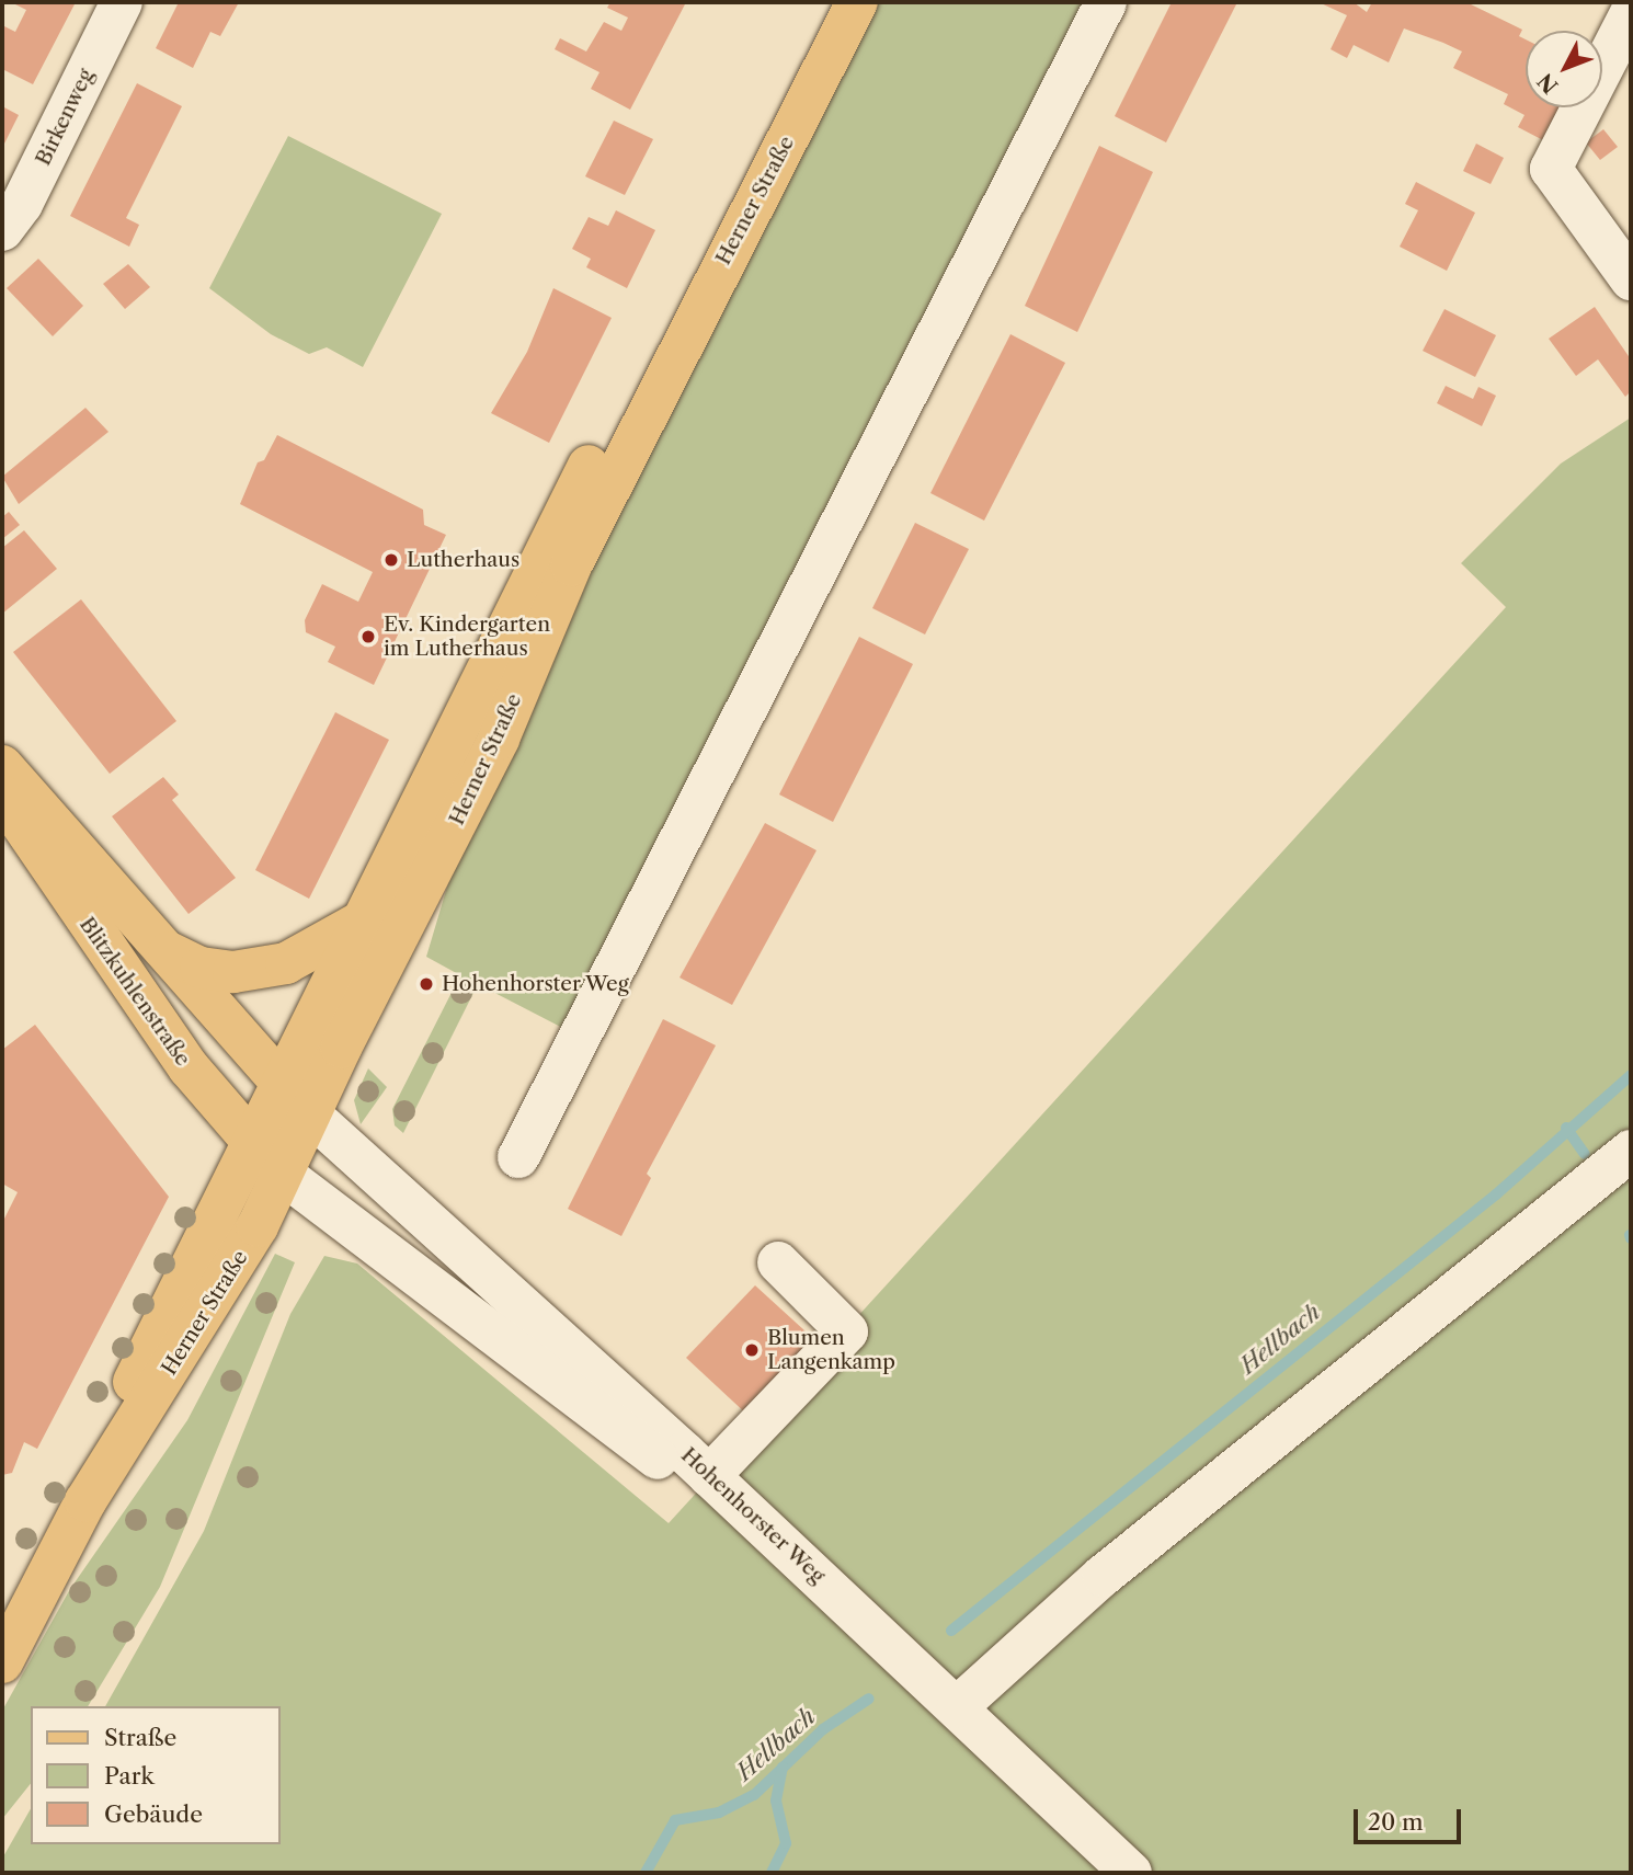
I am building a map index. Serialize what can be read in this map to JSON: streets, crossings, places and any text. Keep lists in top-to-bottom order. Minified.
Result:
{"streets":{"main road":["Herner Straße","Blitzkuhlenstraße","Hohenhorster Weg"],"street":["Birkenweg"]},"crossings":[["Herner Straße","Blitzkuhlenstraße"],["Herner Straße","Hohenhorster Weg"],["Blitzkuhlenstraße","Hohenhorster Weg"]],"water":["Hellbach"],"places":["Lutherhaus","Ev. Kindergarten im Lutherhaus","Hohenhorster Weg","Blumen Langenkamp"],"legend":["Straße","Park","Gebäude"],"scale_bar":"20 m","north":"bottom left"}
